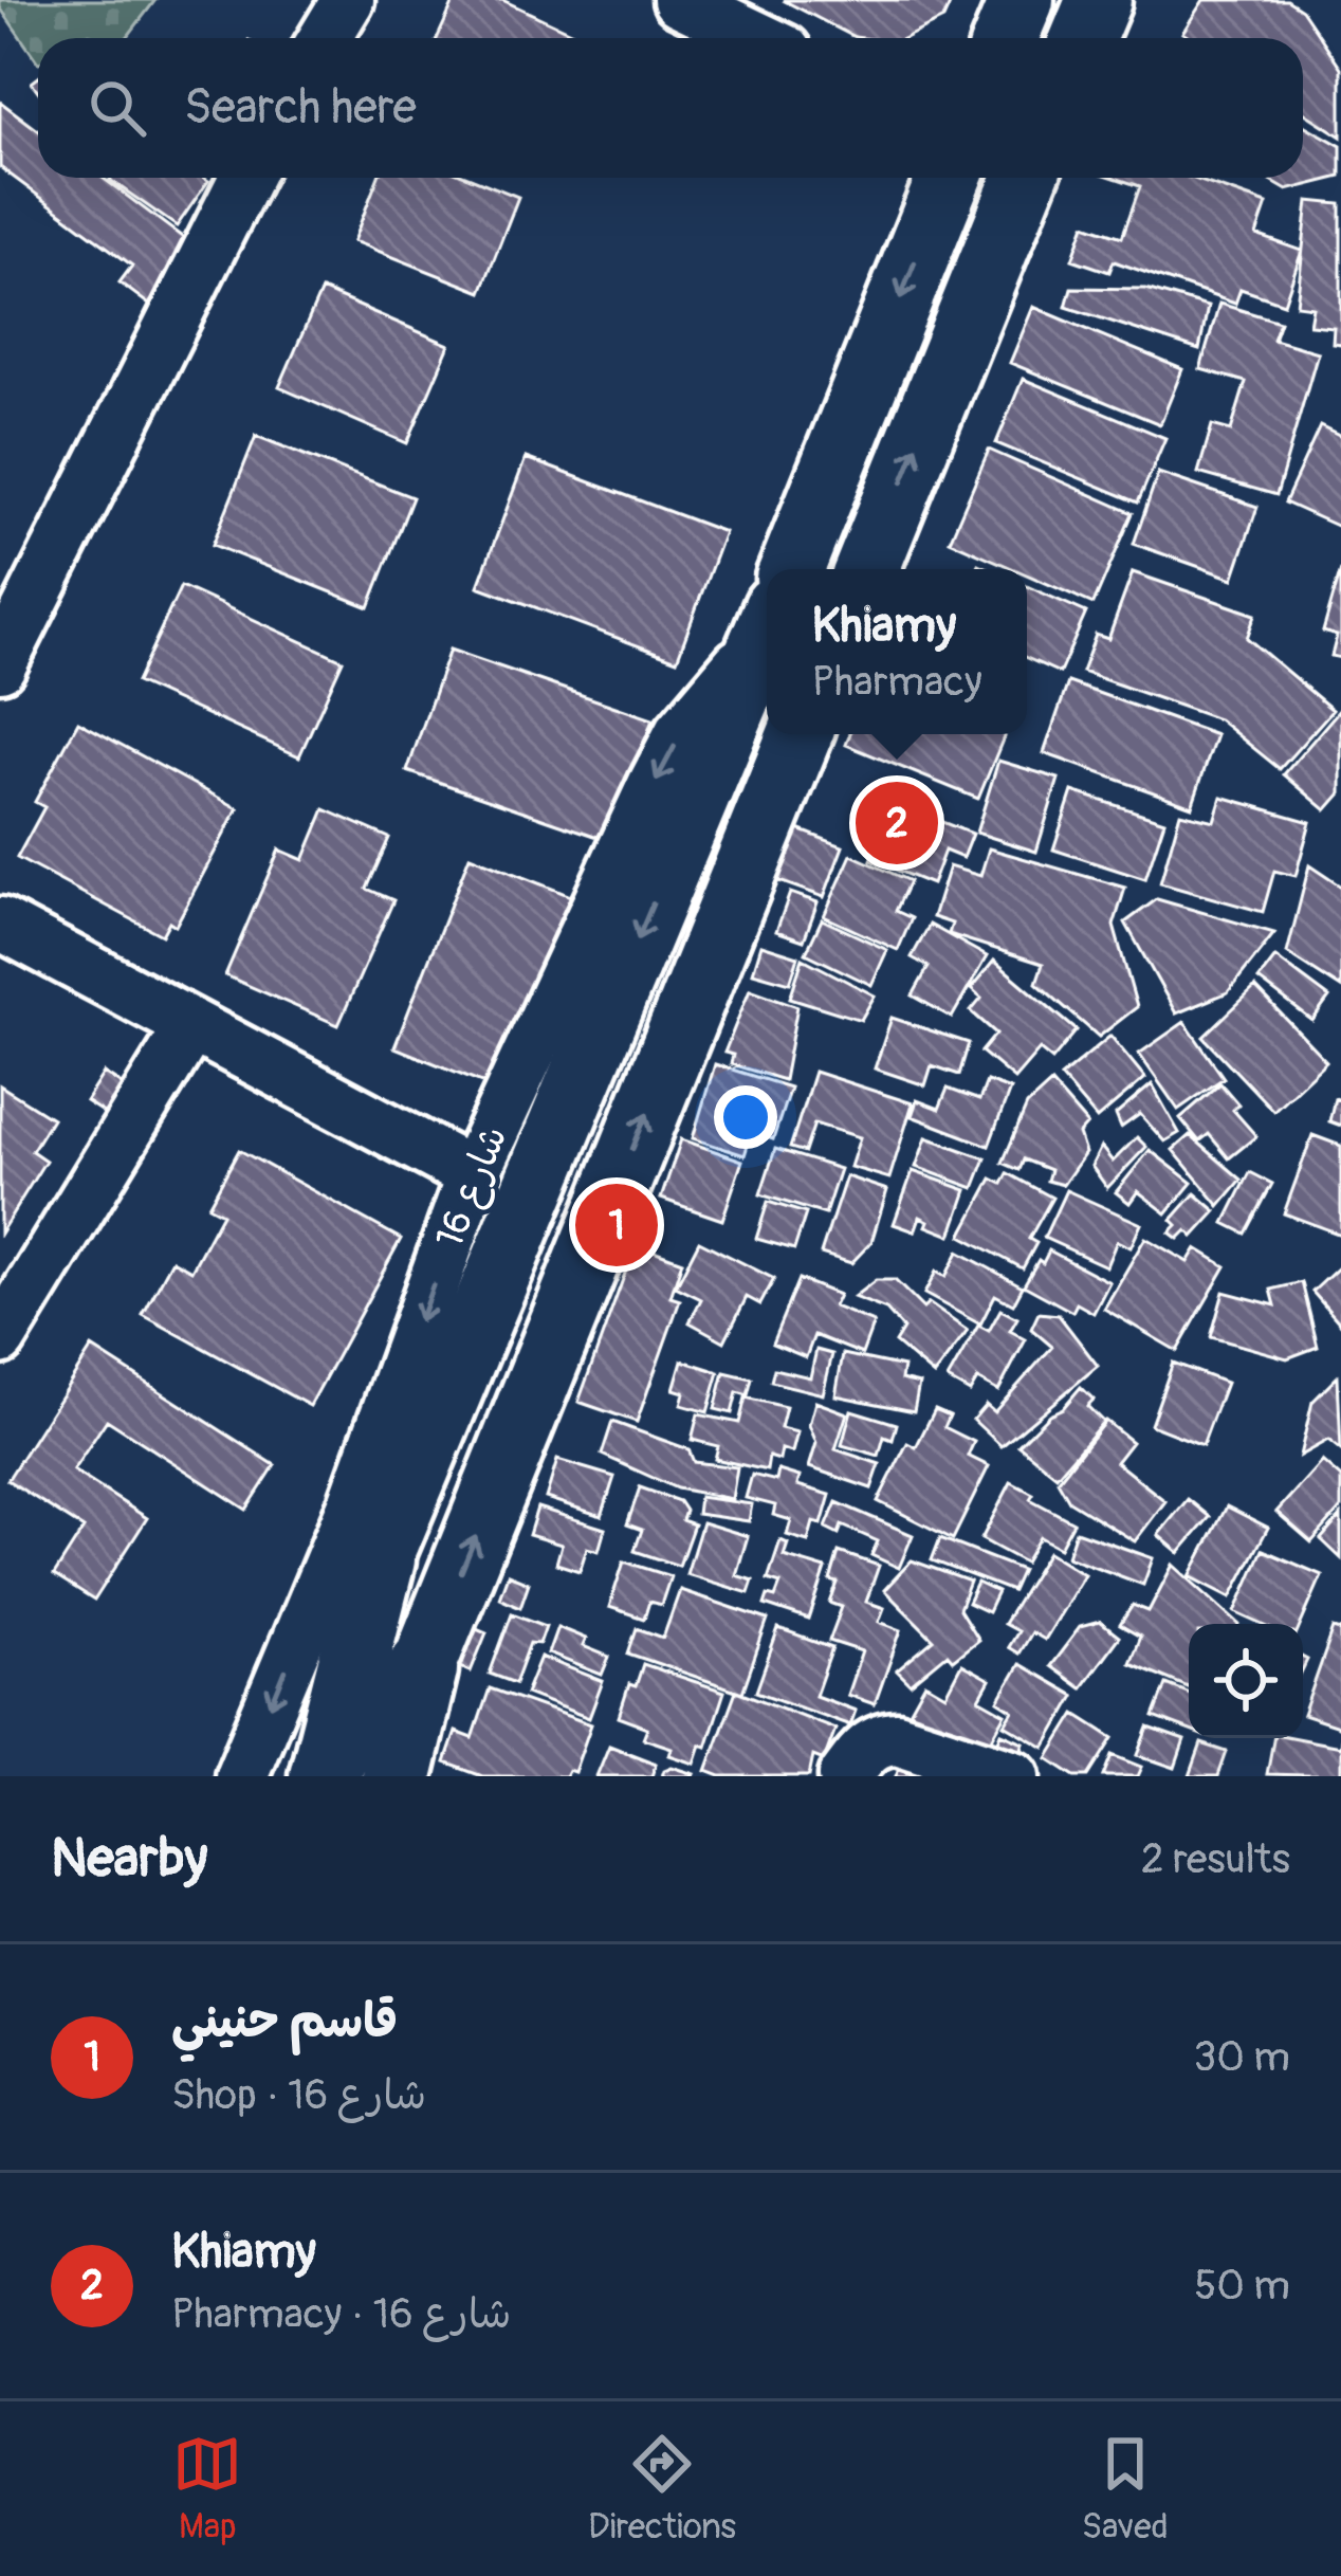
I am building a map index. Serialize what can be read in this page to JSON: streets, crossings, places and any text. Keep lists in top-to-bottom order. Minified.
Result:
{"streets":{"street":["شارع 16"]},"one_way":["شارع 16"],"page":{"search":"Search here","popup":["Khiamy","Pharmacy"],"pins":["2","1"],"heading":["Nearby","2 results"],"list":[{"mark":"1","name":"قاسم حنيني","note":"Shop · شارع 16","value":"30 m"},{"mark":"2","name":"Khiamy","note":"Pharmacy · شارع 16","value":"50 m"}],"nav":["Map","Directions","Saved"]}}
